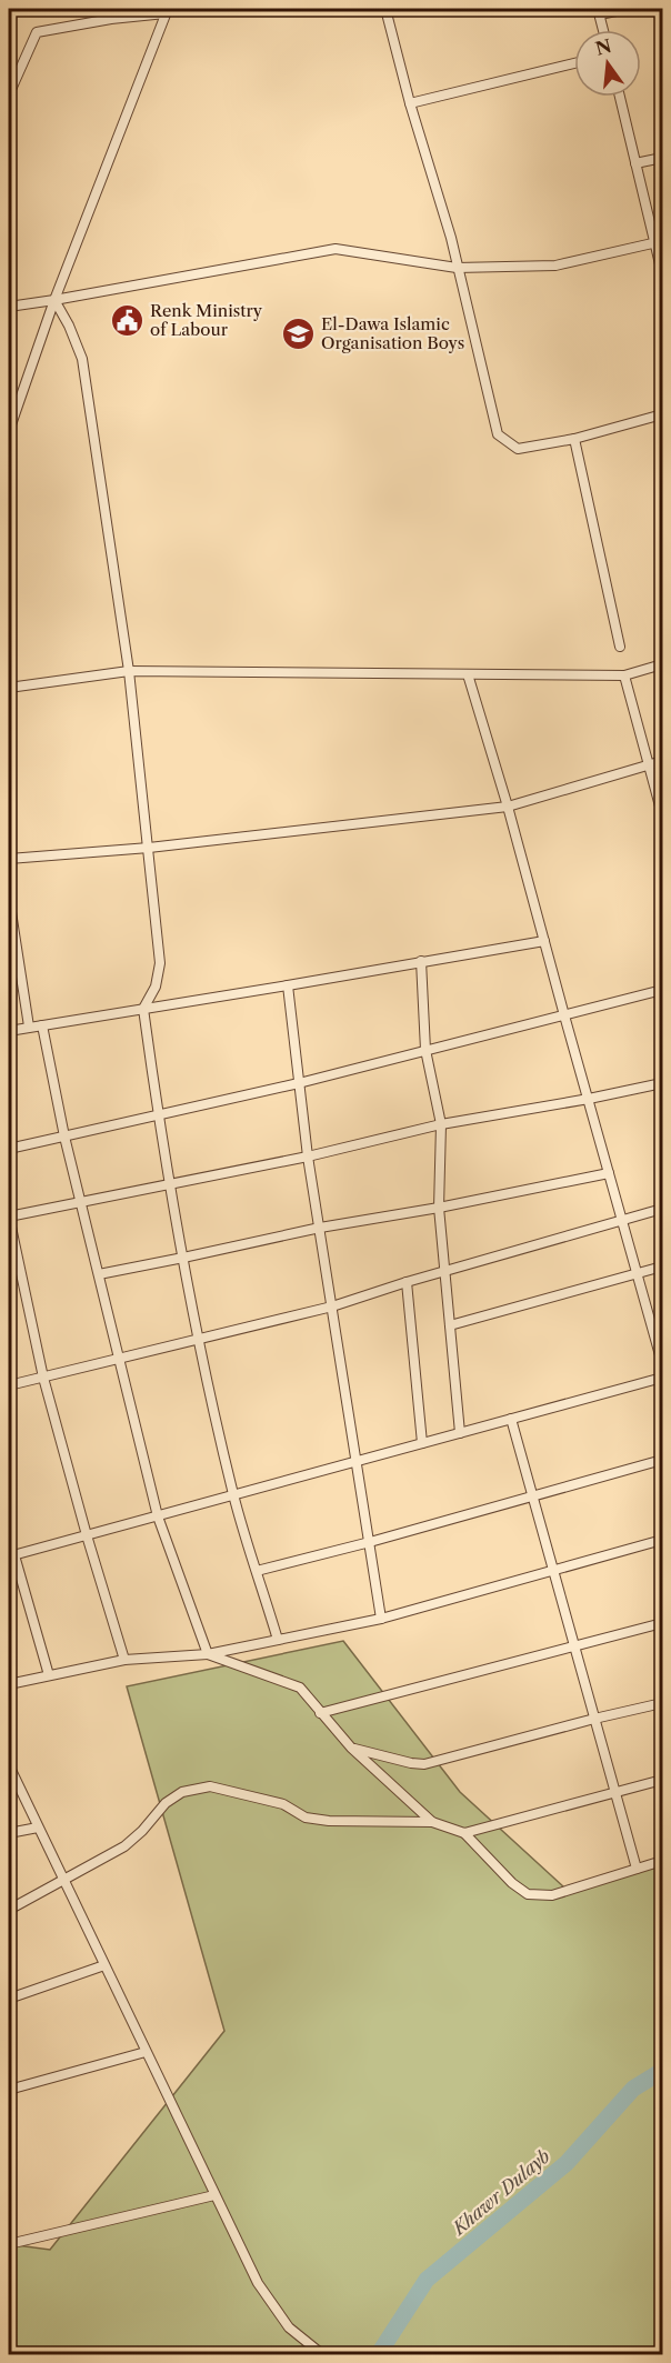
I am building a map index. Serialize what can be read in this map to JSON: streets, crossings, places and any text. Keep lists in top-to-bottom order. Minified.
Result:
{"water":["Khawr Dulayb"],"places":{"public building":["Renk Ministry of Labour"],"school or university":["El-Dawa Islamic Organisation Boys"]},"north":"top"}
